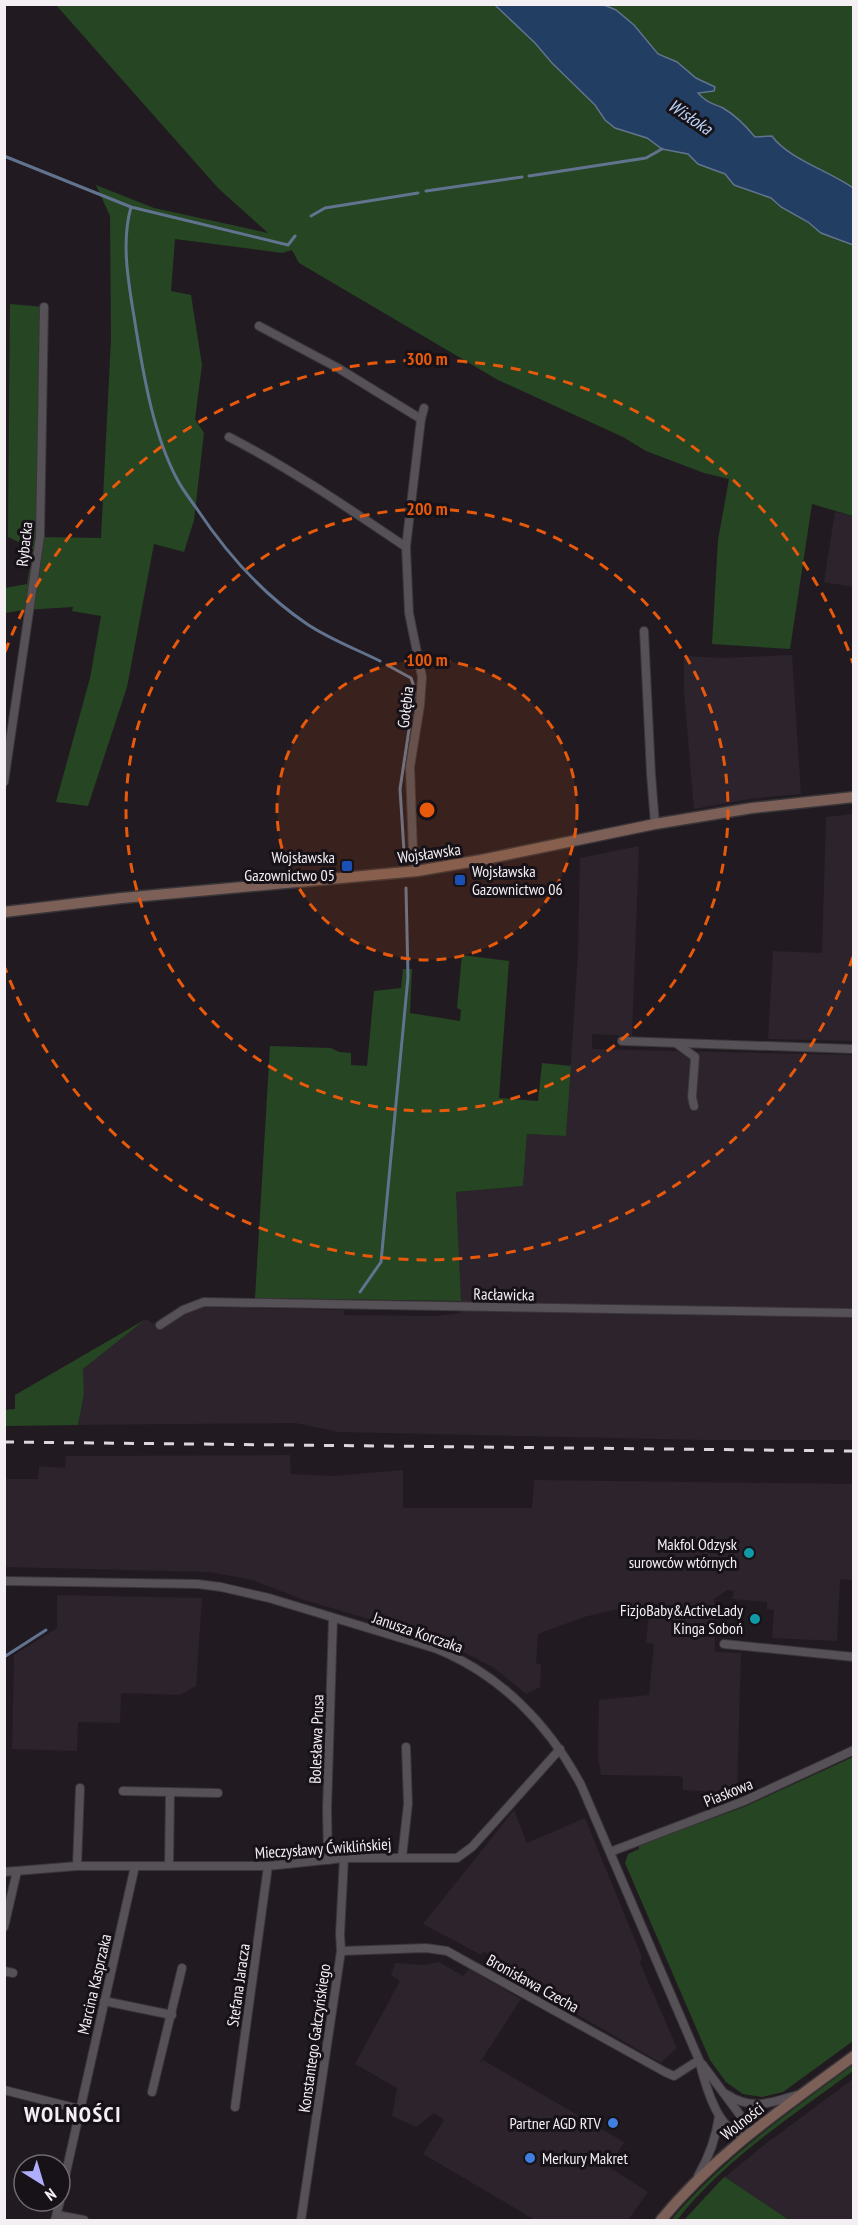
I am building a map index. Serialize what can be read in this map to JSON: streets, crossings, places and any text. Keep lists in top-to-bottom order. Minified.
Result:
{"streets":{"street":["Rybacka","Gołębia","Wojsławska","Racławicka","Janusza Korczaka","Bolesława Prusa","Piaskowa","Mieczysławy Ćwiklińskiej","Bronisława Czecha","Marcina Kasprzaka","Stefana Jaracza","Konstantego Gałczyńskiego","Wolności"]},"crossings":[["Gołębia","Wojsławska"],["Janusza Korczaka","Bolesława Prusa"],["Janusza Korczaka","Piaskowa"],["Janusza Korczaka","Mieczysławy Ćwiklińskiej"],["Janusza Korczaka","Bronisława Czecha"],["Bolesława Prusa","Mieczysławy Ćwiklińskiej"],["Mieczysławy Ćwiklińskiej","Marcina Kasprzaka"],["Mieczysławy Ćwiklińskiej","Stefana Jaracza"],["Mieczysławy Ćwiklińskiej","Konstantego Gałczyńskiego"],["Bronisława Czecha","Konstantego Gałczyńskiego"]],"districts":["WOLNOŚCI"],"water":["Wisłoka"],"places":{"transit":["Wojsławska Gazownictwo 05","Wojsławska Gazownictwo 06"],"other":["Makfol Odzysk surowców wtórnych","FizjoBaby&ActiveLady Kinga Soboń","Partner AGD RTV","Merkury Makret"]},"north":"bottom right","rings":["300 m","200 m","100 m"]}
